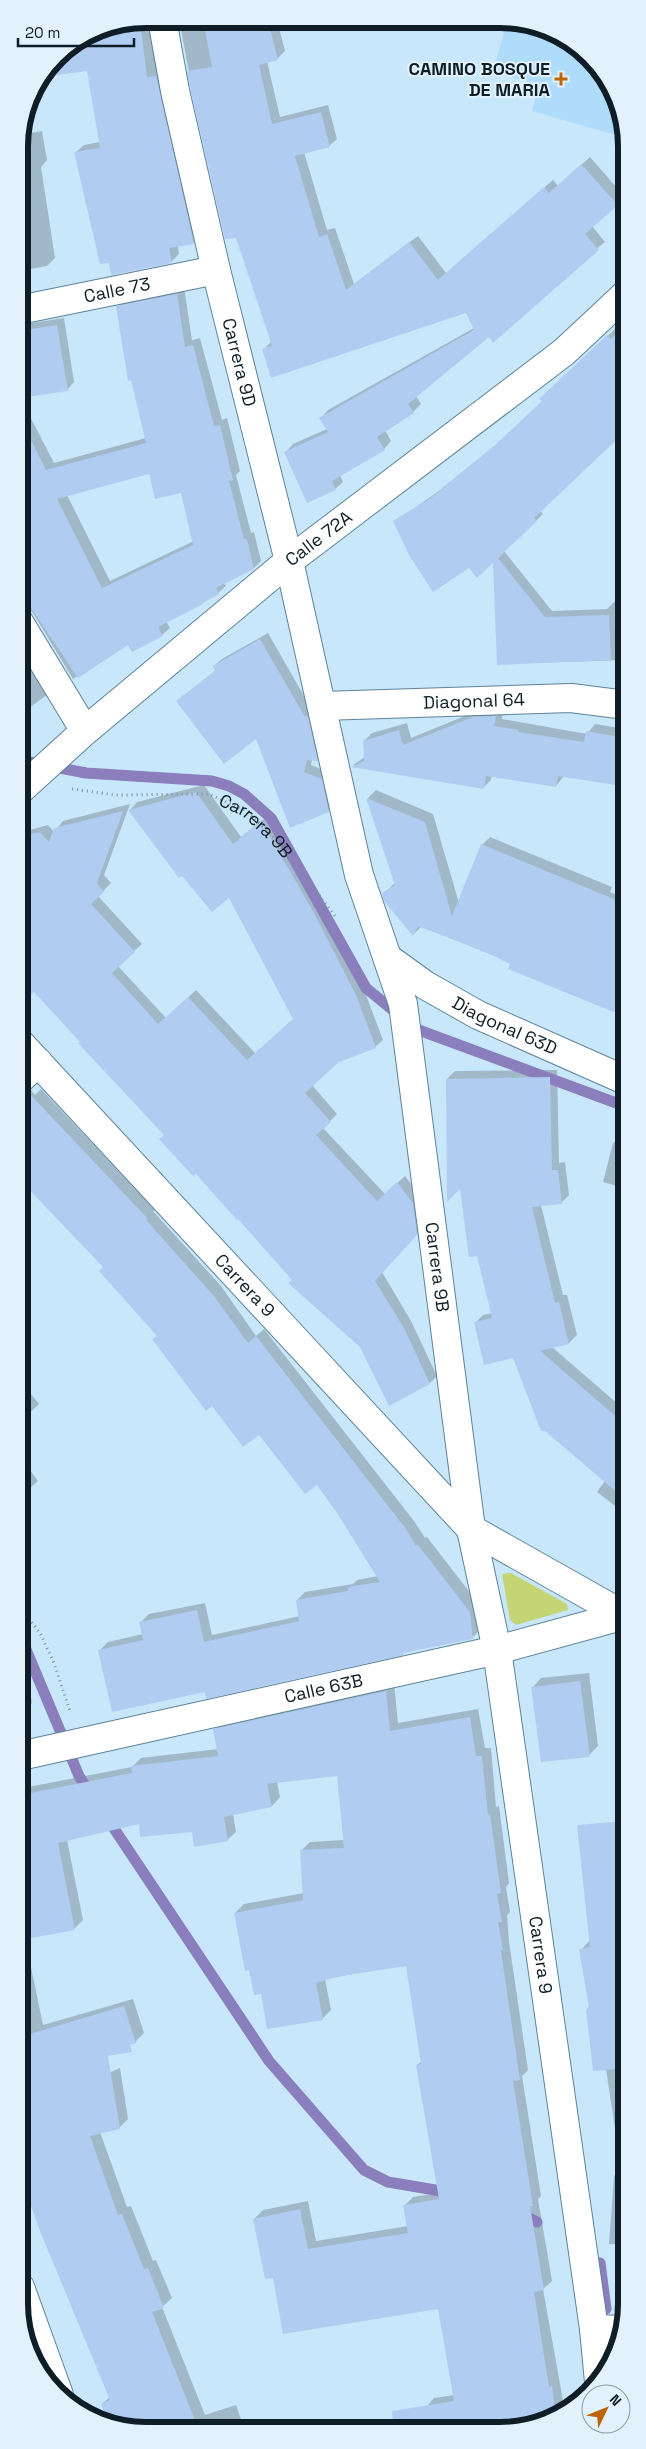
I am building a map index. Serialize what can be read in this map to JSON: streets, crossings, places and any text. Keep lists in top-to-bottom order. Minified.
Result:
{"streets":{"street":["Calle 73","Carrera 9D","Calle 72A","Diagonal 64","Carrera 9B","Diagonal 63D","Carrera 9","Calle 63B"]},"crossings":[["Calle 73","Carrera 9D"],["Carrera 9D","Calle 72A"],["Carrera 9D","Diagonal 64"],["Carrera 9D","Carrera 9B"],["Calle 72A","Carrera 9B"],["Diagonal 64","Carrera 9B"],["Carrera 9B","Diagonal 63D"],["Carrera 9B","Carrera 9"],["Carrera 9","Calle 63B"]],"places":{"health":["CAMINO BOSQUE DE MARIA"]},"scale_bar":"20 m","north":"top right"}
